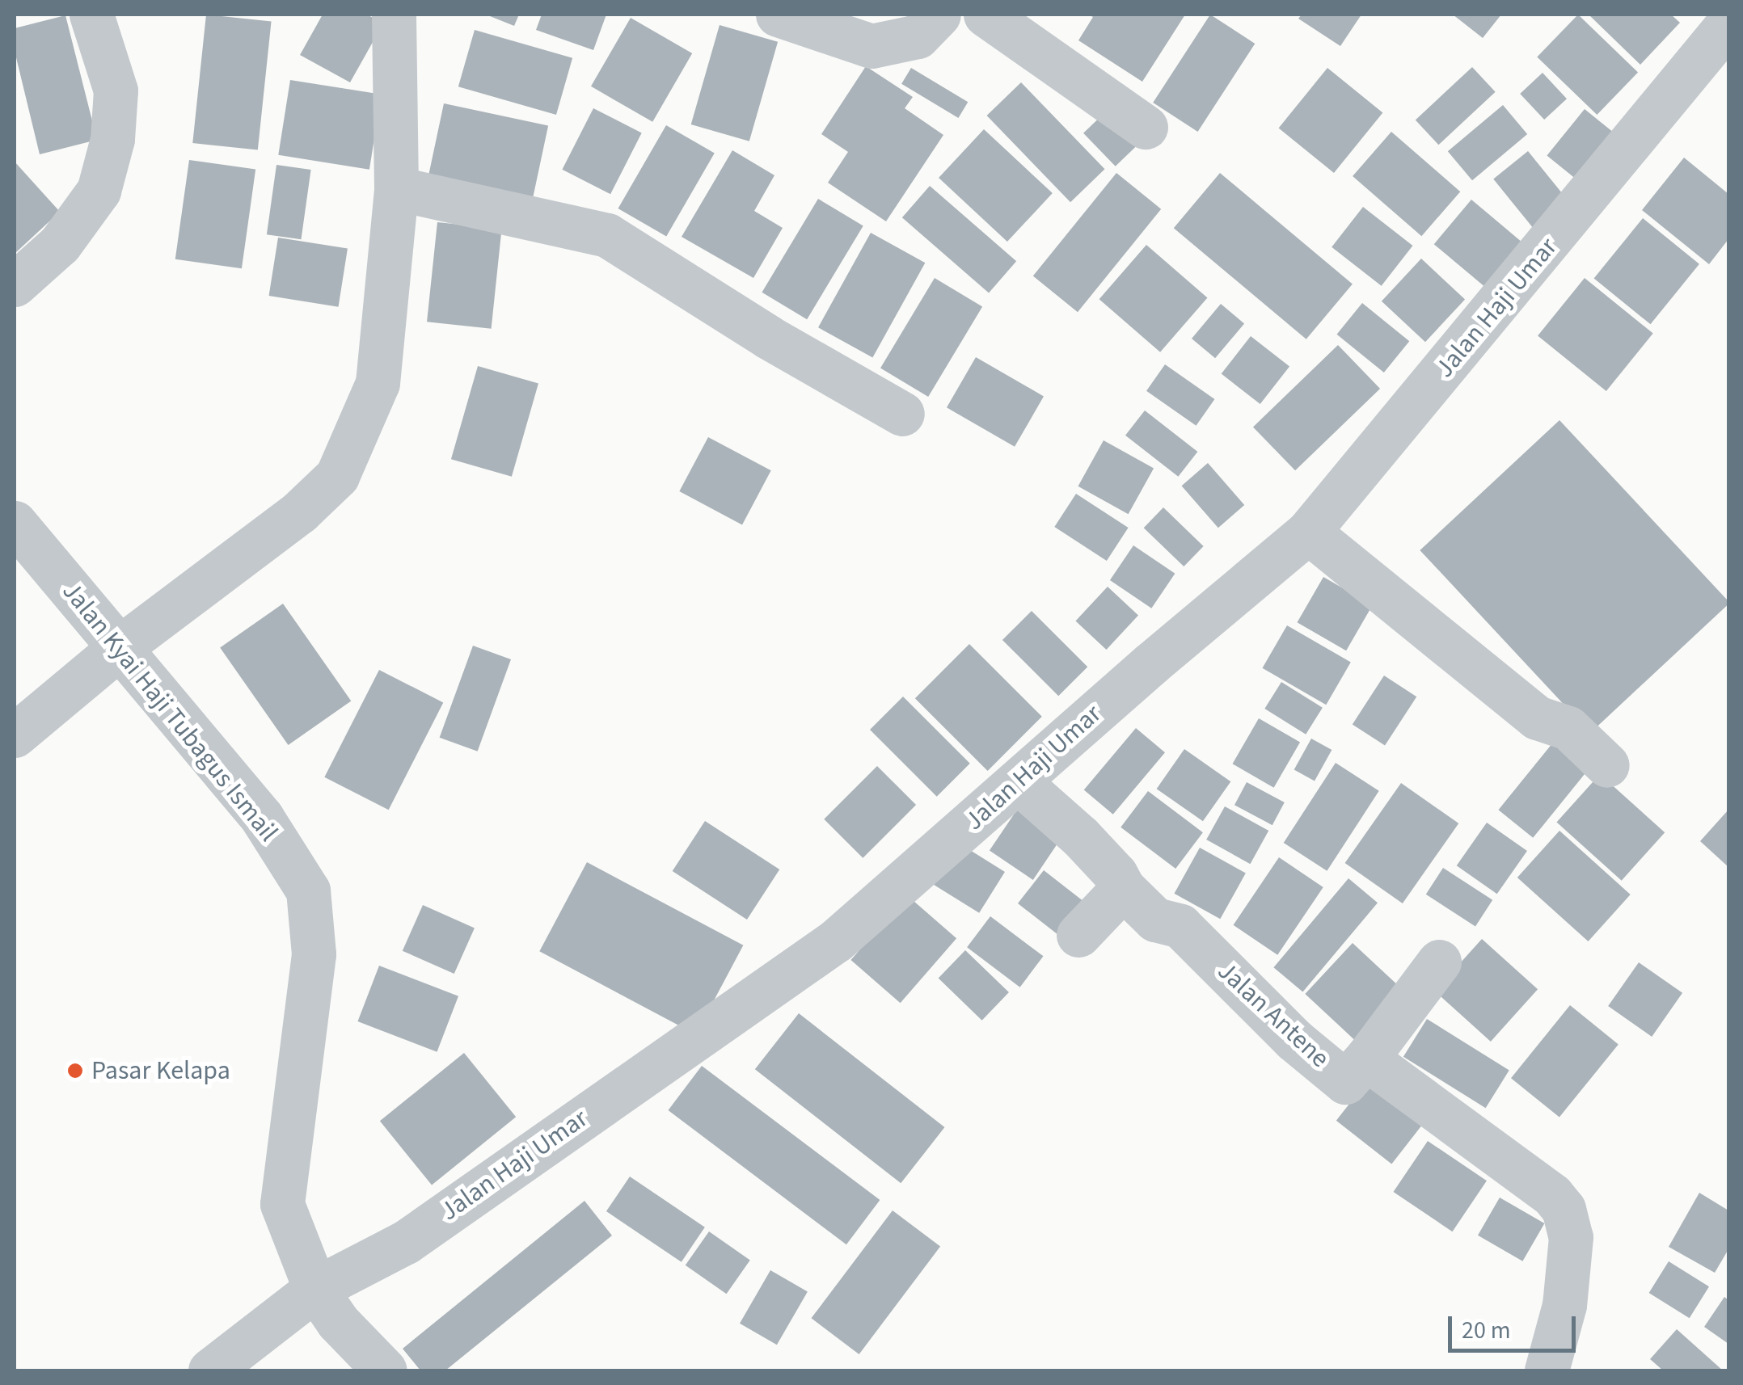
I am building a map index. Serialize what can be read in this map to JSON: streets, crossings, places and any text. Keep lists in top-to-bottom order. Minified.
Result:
{"streets":{"street":["Jalan Haji Umar","Jalan Kyai Haji Tubagus Ismail","Jalan Antene"]},"crossings":[["Jalan Haji Umar","Jalan Kyai Haji Tubagus Ismail"],["Jalan Haji Umar","Jalan Antene"]],"places":["Pasar Kelapa"],"scale_bar":"20 m"}
